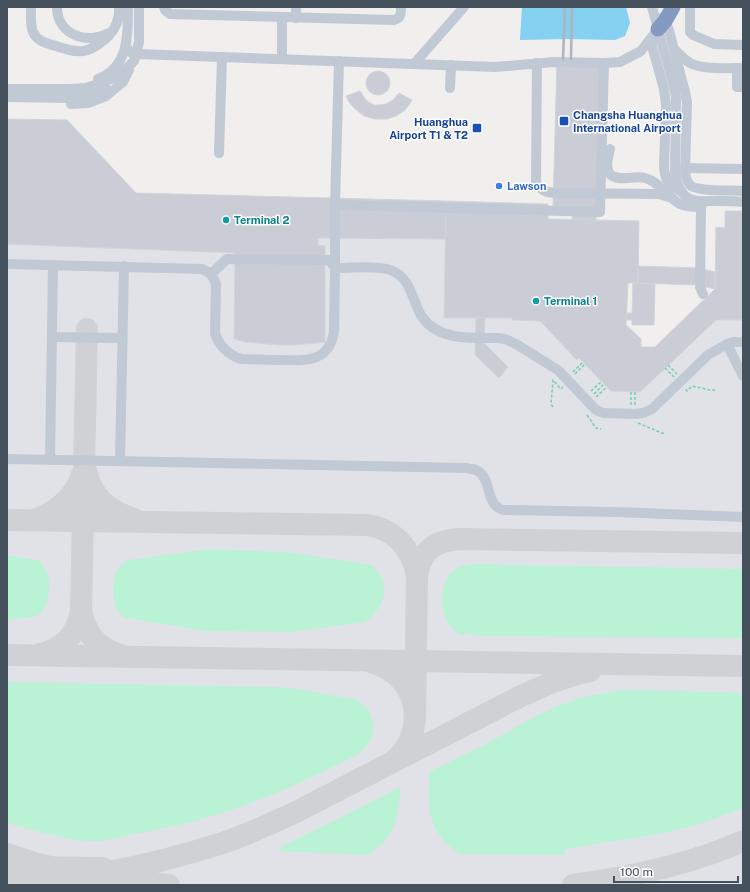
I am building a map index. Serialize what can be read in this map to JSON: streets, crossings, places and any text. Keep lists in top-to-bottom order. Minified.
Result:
{"places":{"transit":["Changsha Huanghua International Airport","Huanghua Airport T1 & T2"],"other":["Lawson","Terminal 2","Terminal 1"]},"scale_bar":"100 m"}
